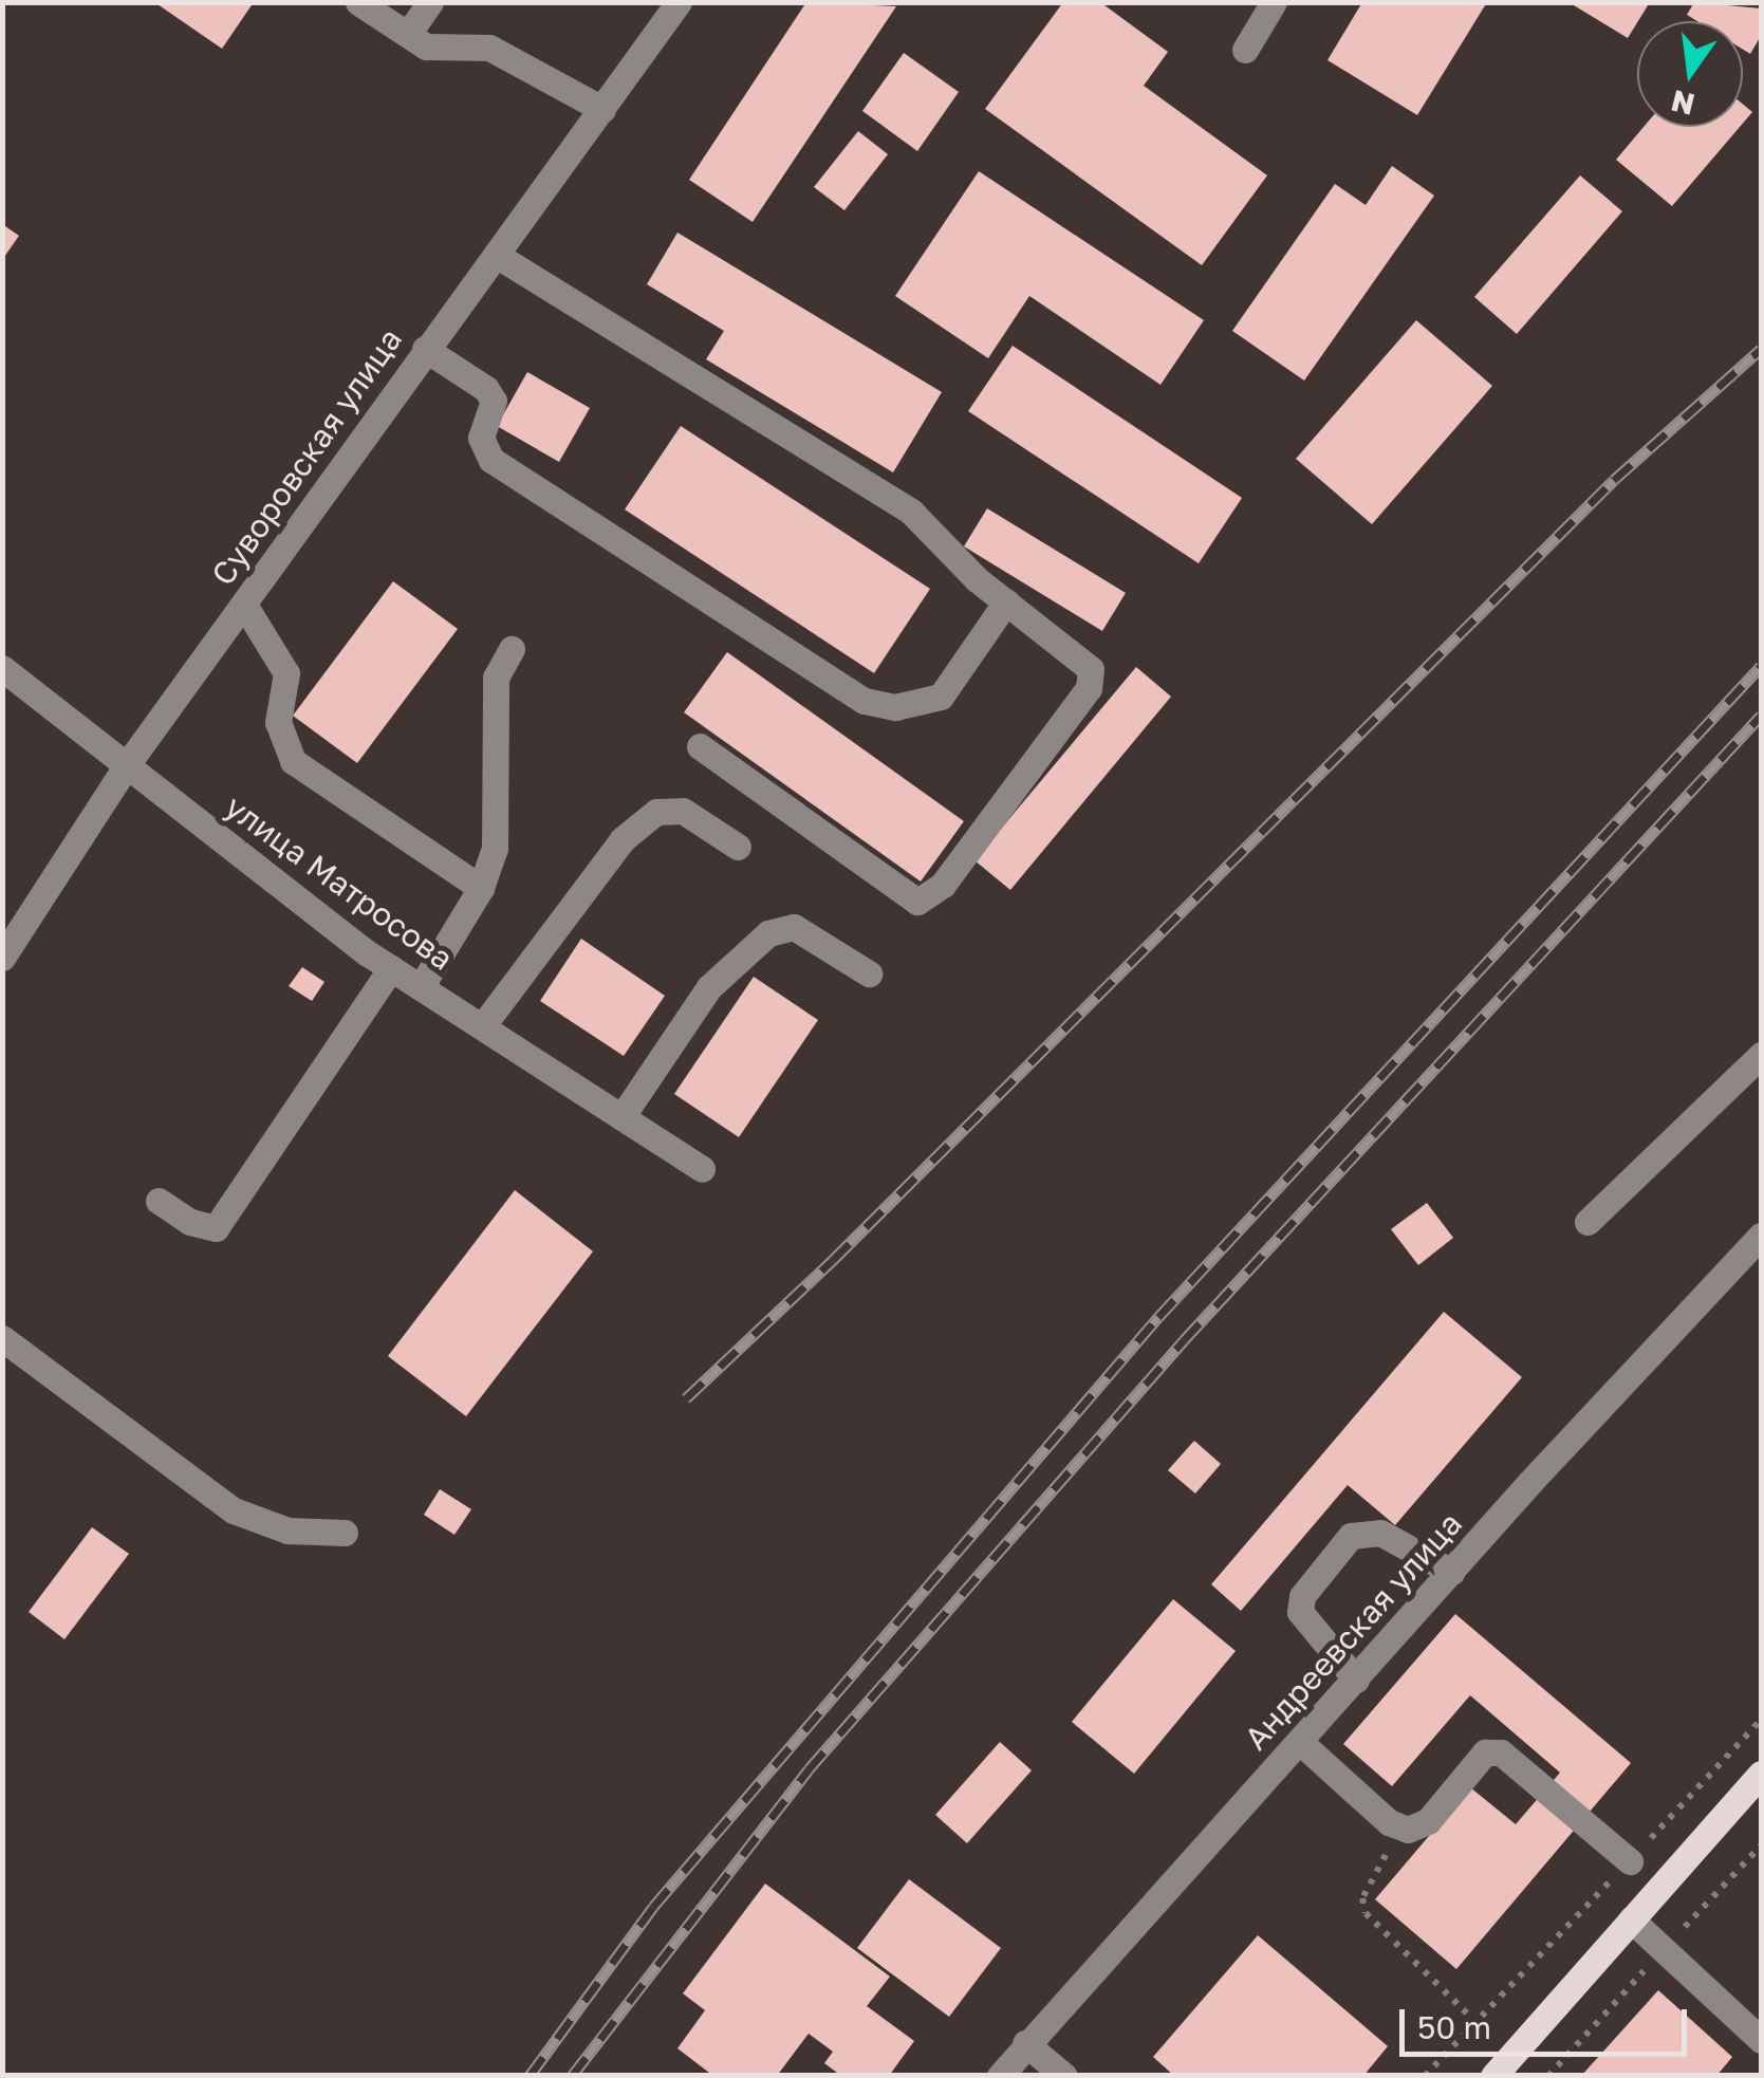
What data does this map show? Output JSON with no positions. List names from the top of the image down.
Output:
{
  "streets": {
    "street": ["Суворовская улица", "улица Матросова", "Андреевская улица"]
  },
  "crossings": [
    ["Суворовская улица", "улица Матросова"]
  ],
  "scale_bar": "50 m",
  "north": "bottom"
}
